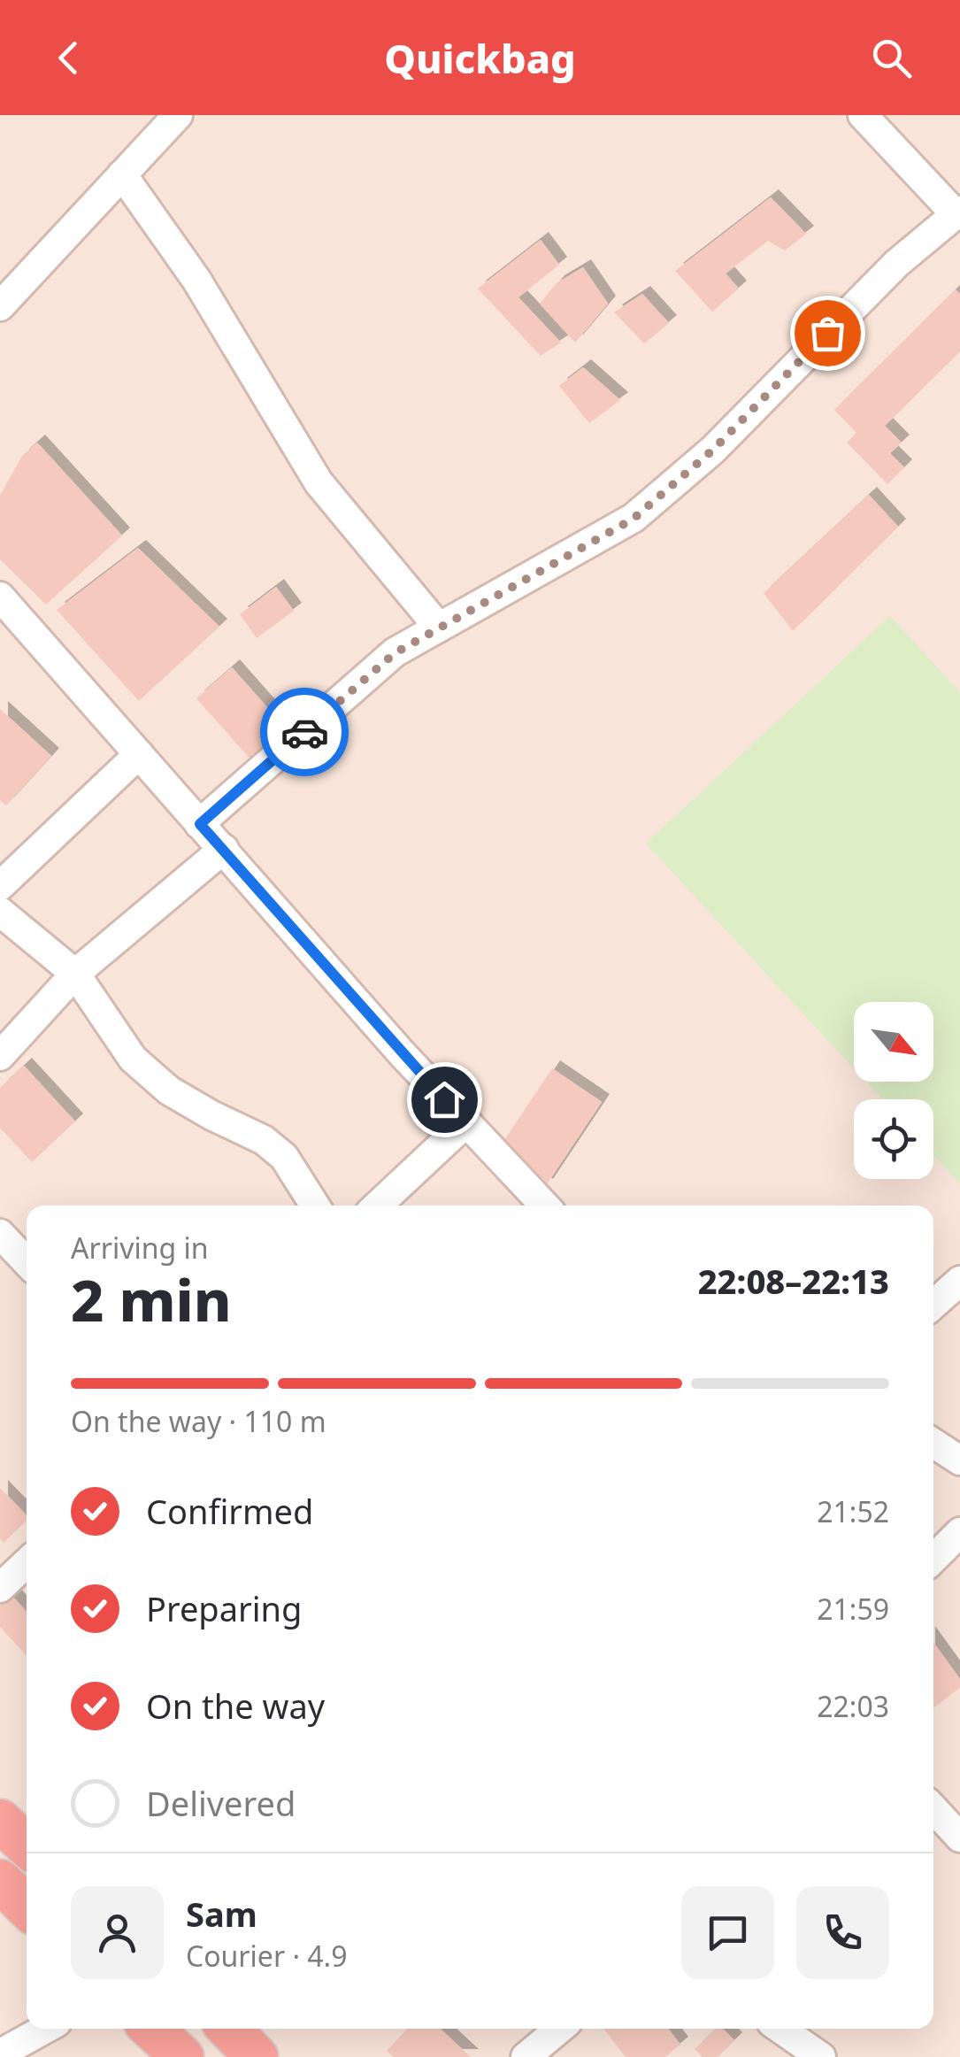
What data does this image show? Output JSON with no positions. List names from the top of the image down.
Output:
{
  "north": "bottom right",
  "page": {
    "header": "Quickbag",
    "heading": ["2 min", "Arriving in", "22:08–22:13"],
    "panel": ["Sam", "Courier · 4.9"],
    "bar": "On the way · 110 m",
    "list": [
      ["Confirmed", "21:52"],
      ["Preparing", "21:59"],
      ["On the way", "22:03"],
      "Delivered"
    ]
  }
}
